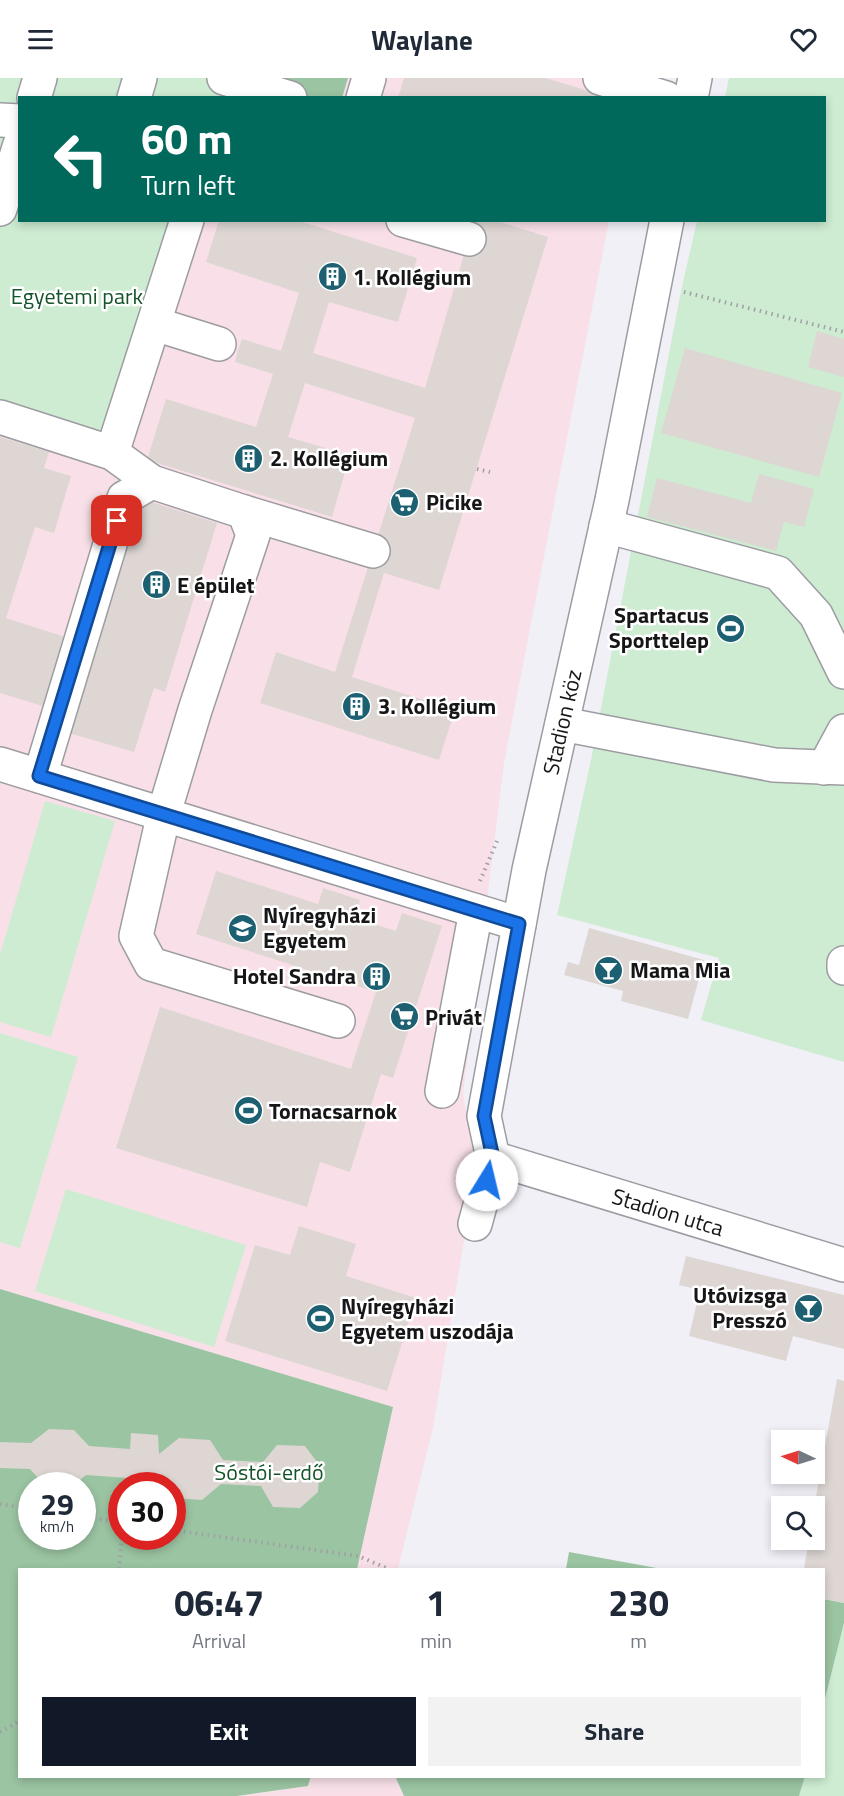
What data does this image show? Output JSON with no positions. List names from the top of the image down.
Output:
{
  "streets": {
    "street": ["Stadion köz", "Stadion utca"]
  },
  "crossings": [
    ["Stadion köz", "Stadion utca"]
  ],
  "parks": ["Egyetemi park", "Sóstói-erdő"],
  "places": {
    "building": [
      "1. Kollégium",
      "2. Kollégium",
      "E épület",
      "3. Kollégium",
      "Hotel Sandra"
    ],
    "supermarket": ["Picike", "Privát"],
    "sports": ["Spartacus Sporttelep", "Tornacsarnok", "Nyíregyházi Egyetem uszodája"],
    "school or university": ["Nyíregyházi Egyetem"],
    "bar": ["Mama Mia", "Utóvizsga Presszó"]
  },
  "north": "left",
  "page": {
    "header": "Waylane",
    "turn": ["60 m", "Turn left"],
    "speed": "29 km/h",
    "limit": "30",
    "eta": [
      "06:47",
      "Arrival",
      "1",
      "min",
      "230",
      "m"
    ],
    "buttons": ["Exit", "Share"]
  }
}
